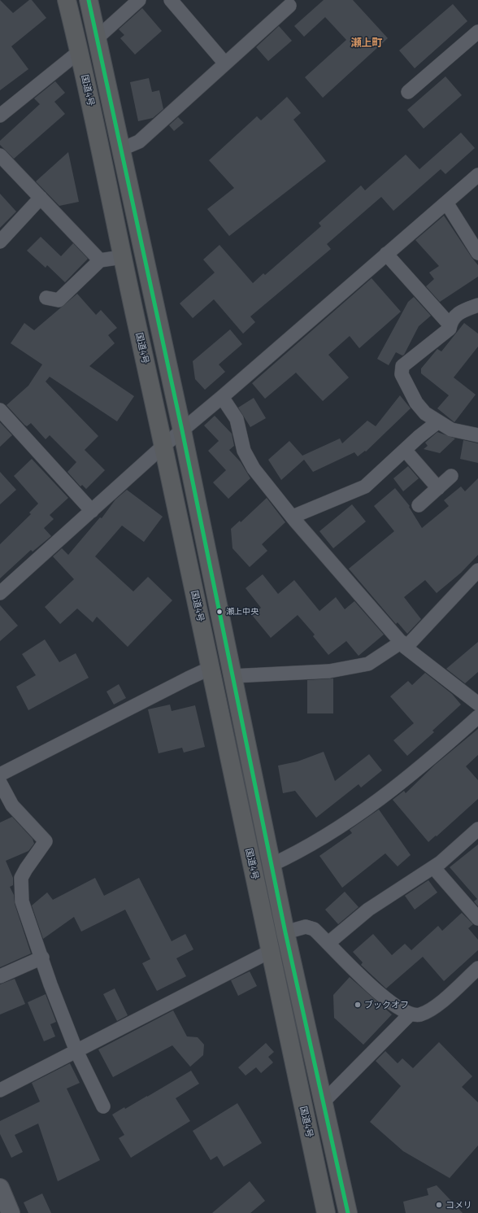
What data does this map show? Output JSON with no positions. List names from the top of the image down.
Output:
{
  "streets": {
    "highway": ["国道4号"]
  },
  "districts": ["瀬上町"],
  "places": ["瀬上中央", "ブックオフ", "コメリ"]
}
